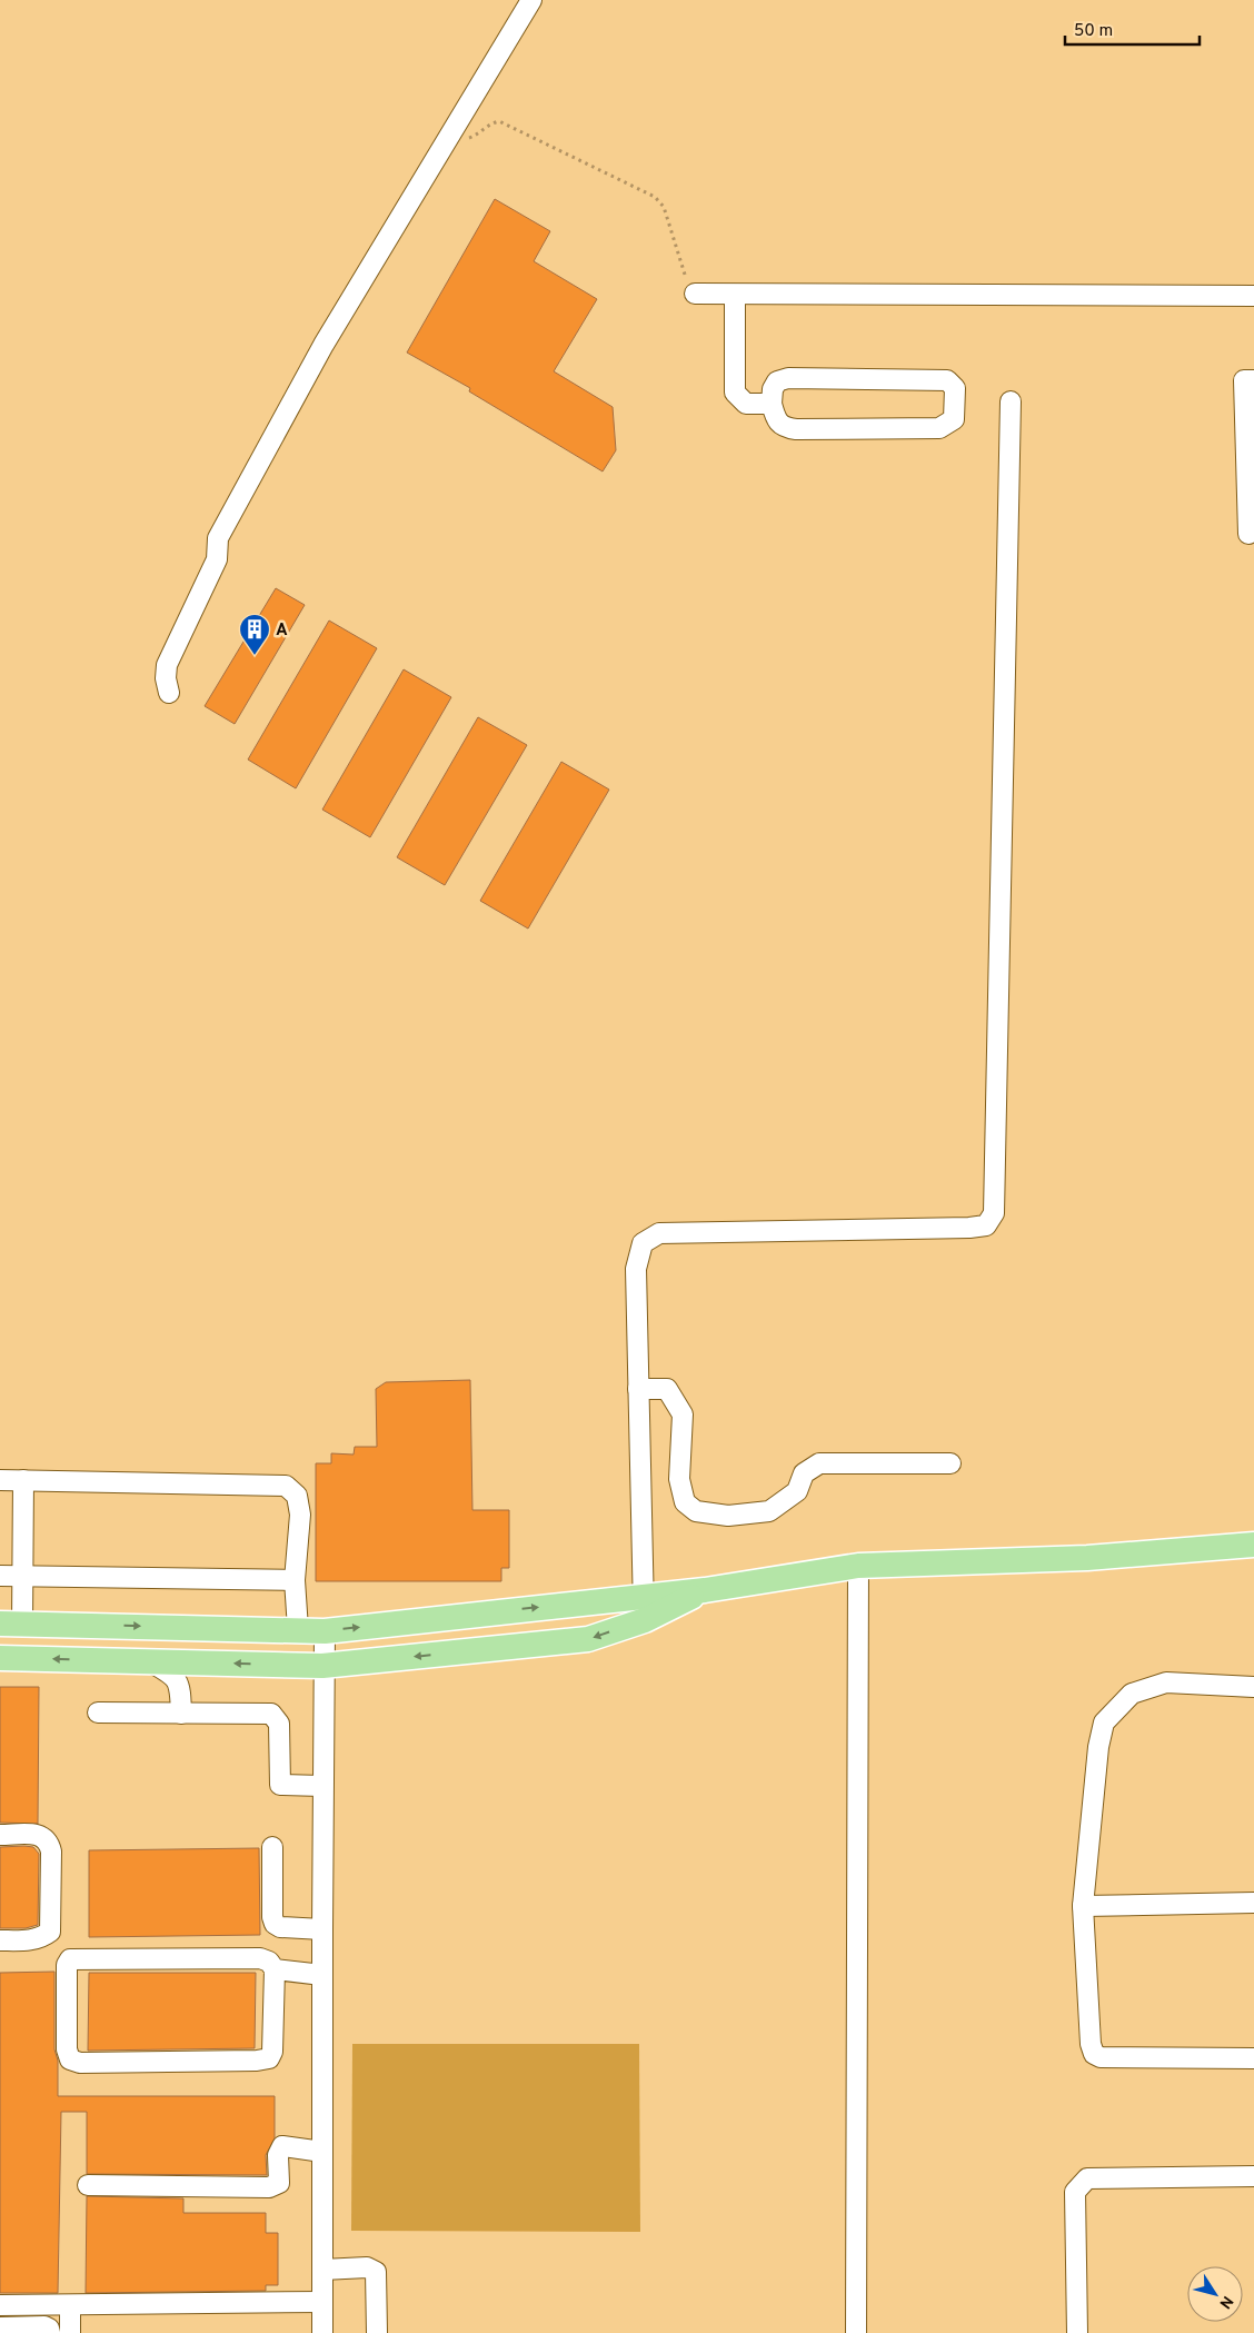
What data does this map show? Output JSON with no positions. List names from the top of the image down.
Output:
{
  "places": {
    "building": ["A"]
  },
  "scale_bar": "50 m",
  "north": "bottom right"
}
